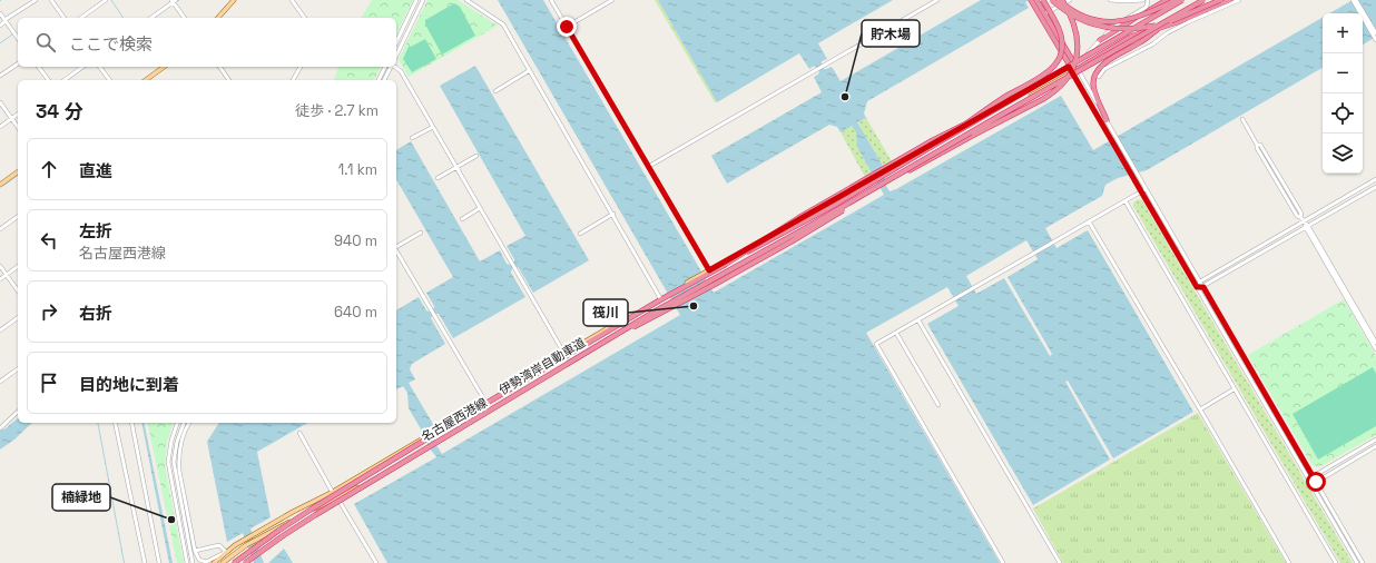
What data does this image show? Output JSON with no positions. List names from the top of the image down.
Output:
{
  "streets": {
    "highway": ["伊勢湾岸自動車道"],
    "main road": ["名古屋西港線"]
  },
  "crossings": [
    ["伊勢湾岸自動車道", "名古屋西港線"]
  ],
  "places": ["貯木場", "筏川", "楠緑地"],
  "page": {
    "map_buttons": ["+", "−"],
    "search": "ここで検索",
    "heading": ["34 分", "徒歩 · 2.7 km"],
    "list": [
      ["直進", "1.1 km"],
      ["左折", "名古屋西港線", "940 m"],
      ["右折", "640 m"],
      "目的地に到着"
    ]
  }
}
